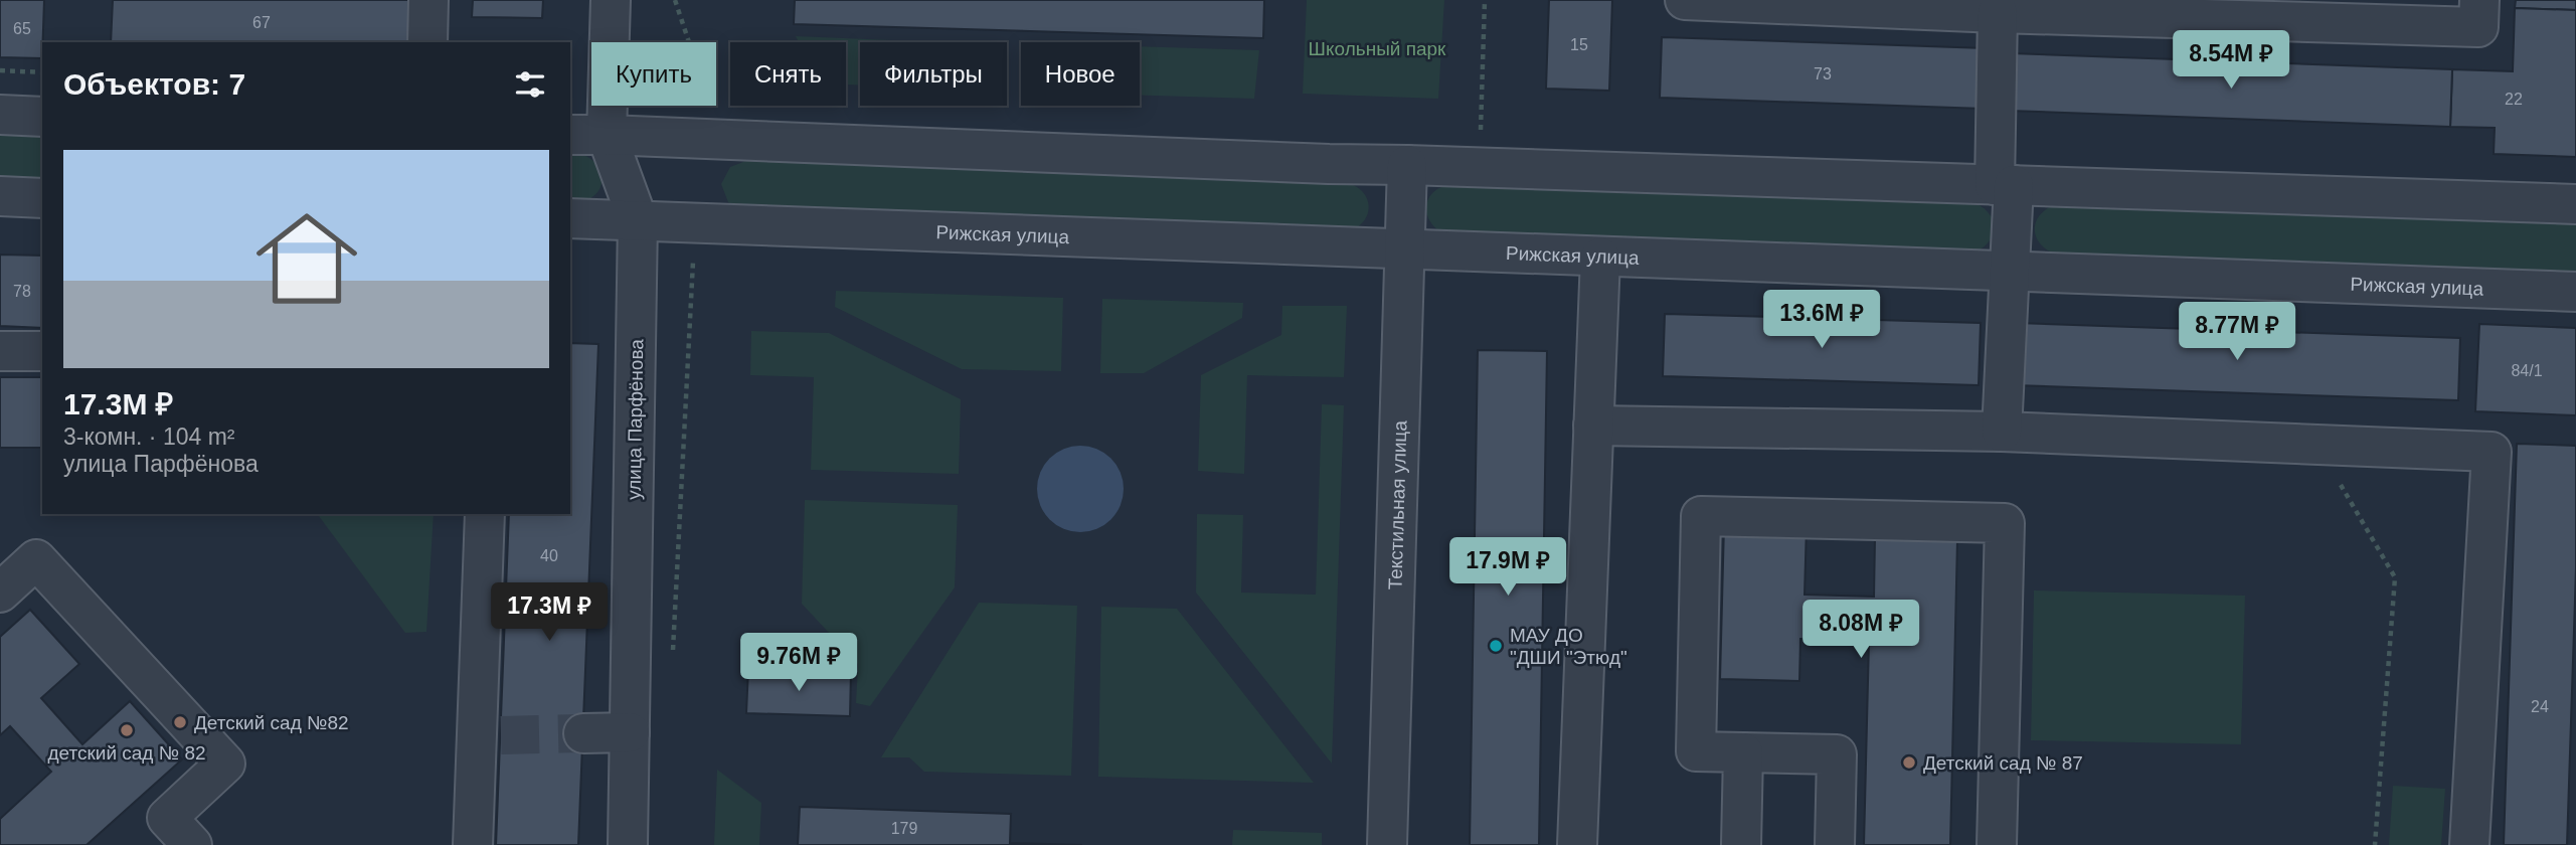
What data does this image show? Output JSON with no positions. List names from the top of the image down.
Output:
{
  "streets": {
    "street": ["Рижская улица", "улица Парфёнова", "Текстильная улица"]
  },
  "crossings": [
    ["Рижская улица", "улица Парфёнова"],
    ["Рижская улица", "Текстильная улица"]
  ],
  "parks": ["Школьный парк"],
  "places": [
    "МАУ ДО \"ДШИ \"Этюд\"",
    "Детский сад №82",
    "детский сад № 82",
    "Детский сад № 87"
  ],
  "house_numbers": [
    "67",
    "65",
    "15",
    "73",
    "22",
    "78",
    "84/1",
    "40",
    "24",
    "179"
  ],
  "page": {
    "price": [
      "8.54M ₽",
      "13.6M ₽",
      "8.77M ₽",
      "17.9M ₽",
      "17.3M ₽",
      "8.08M ₽",
      "9.76M ₽"
    ],
    "chip": [
      "Купить",
      "Снять",
      "Фильтры",
      "Новое"
    ],
    "heading": "Объектов: 7",
    "list": [
      {
        "name": "17.3M ₽",
        "note": "3-комн. · 104 m² · улица Парфёнова"
      }
    ]
  }
}
